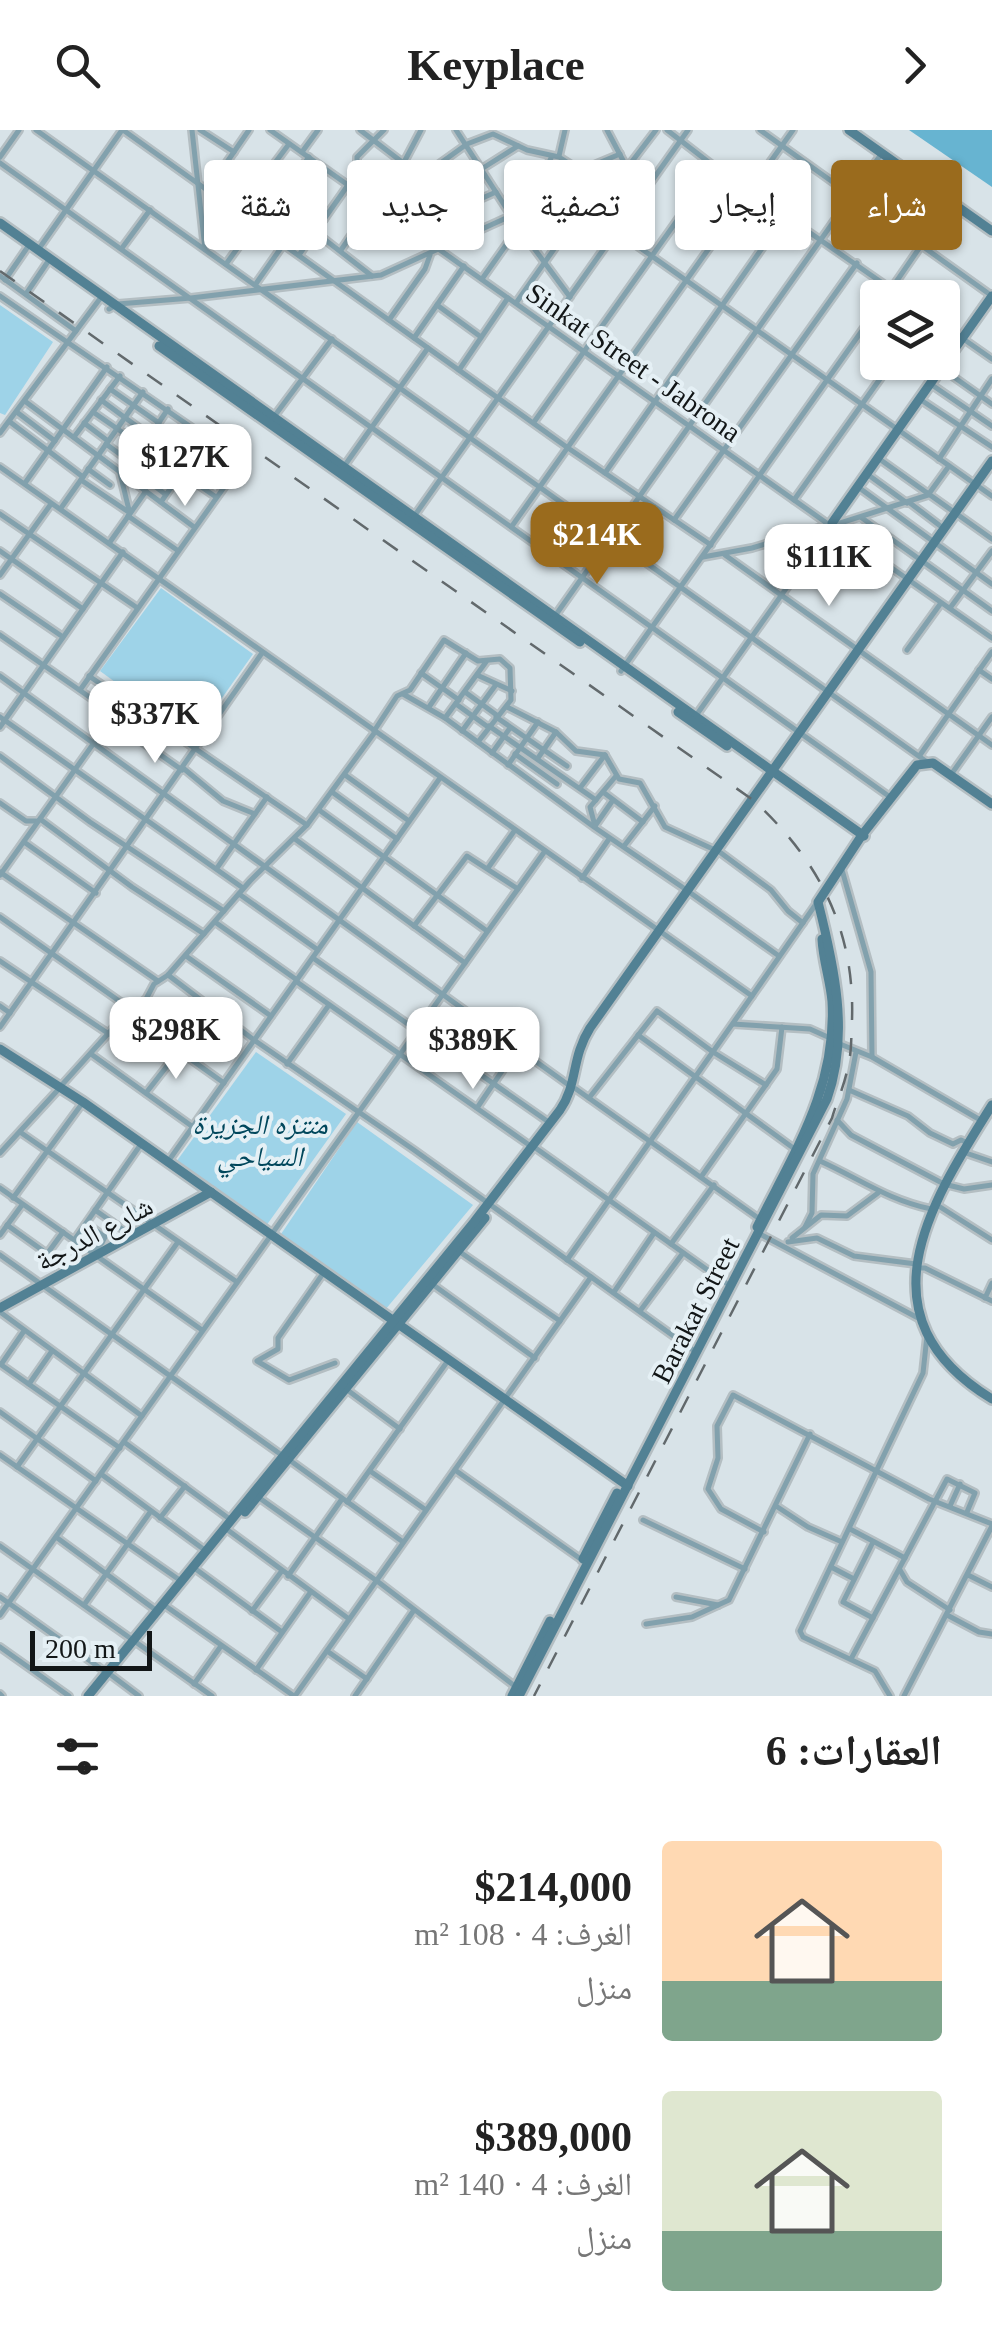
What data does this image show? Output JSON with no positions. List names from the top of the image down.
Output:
{
  "streets": {
    "street": ["Sinkat Street - Jabrona", "شارع الدرجة", "Barakat Street"]
  },
  "parks": ["منتزه الجزيرة السياحي"],
  "scale_bar": "200 m",
  "page": {
    "header": "Keyplace",
    "chip": [
      "شراء",
      "إيجار",
      "تصفية",
      "جديد",
      "شقة"
    ],
    "price": [
      "$127K",
      "$214K",
      "$111K",
      "$337K",
      "$298K",
      "$389K"
    ],
    "scale": "200 m",
    "heading": "العقارات: 6",
    "list": [
      {
        "name": "$214,000",
        "note": "الغرف: 4 · 108 m² · منزل"
      },
      {
        "name": "$389,000",
        "note": "الغرف: 4 · 140 m² · منزل"
      }
    ]
  }
}
